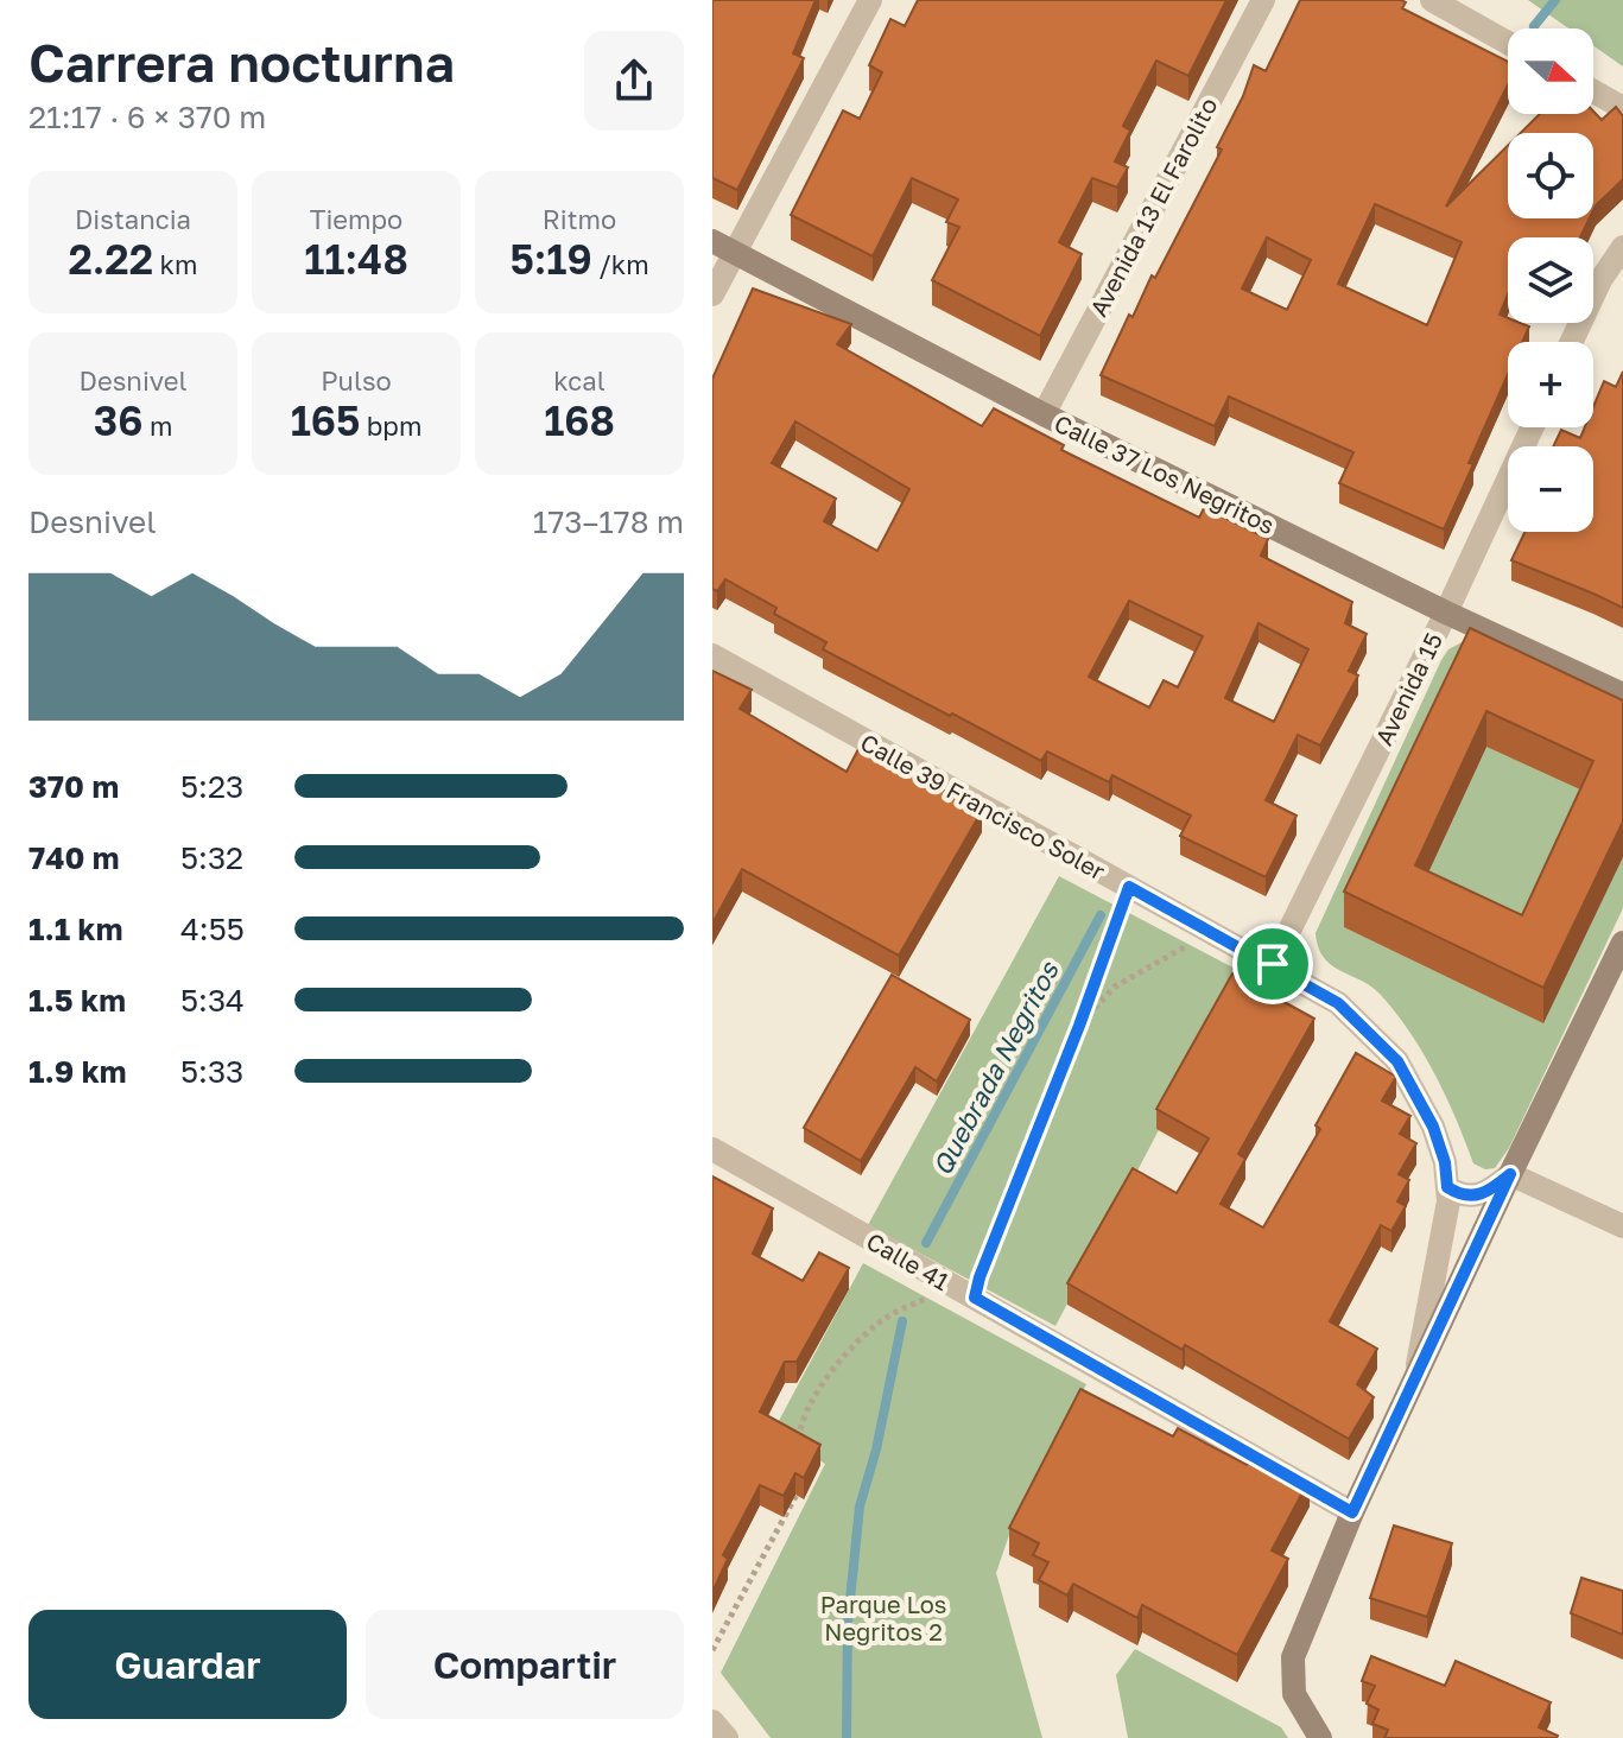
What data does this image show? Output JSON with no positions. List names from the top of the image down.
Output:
{
  "streets": {
    "street": [
      "Avenida 13 El Farolito",
      "Calle 37 Los Negritos",
      "Avenida 15",
      "Calle 39 Francisco Soler",
      "Calle 41"
    ]
  },
  "crossings": [
    ["Avenida 13 El Farolito", "Calle 37 Los Negritos"],
    ["Calle 37 Los Negritos", "Avenida 15"],
    ["Avenida 15", "Calle 39 Francisco Soler"]
  ],
  "water": ["Quebrada Negritos"],
  "parks": ["Parque Los Negritos 2"],
  "north": "right",
  "page": {
    "heading": ["Carrera nocturna", "21:17 · 6 × 370 m"],
    "map_buttons": ["+", "−"],
    "stats": [
      ["Distancia", "2.22 km"],
      ["Tiempo", "11:48"],
      ["Ritmo", "5:19 /km"],
      ["Desnivel", "36 m"],
      ["Pulso", "165 bpm"],
      ["kcal", "168"]
    ],
    "chart": ["Desnivel", "173–178 m"],
    "list": [
      {
        "name": "370 m",
        "note": "5:23"
      },
      {
        "name": "740 m",
        "note": "5:32"
      },
      {
        "name": "1.1 km",
        "note": "4:55"
      },
      {
        "name": "1.5 km",
        "note": "5:34"
      },
      {
        "name": "1.9 km",
        "note": "5:33"
      }
    ],
    "buttons": ["Guardar", "Compartir"]
  }
}
